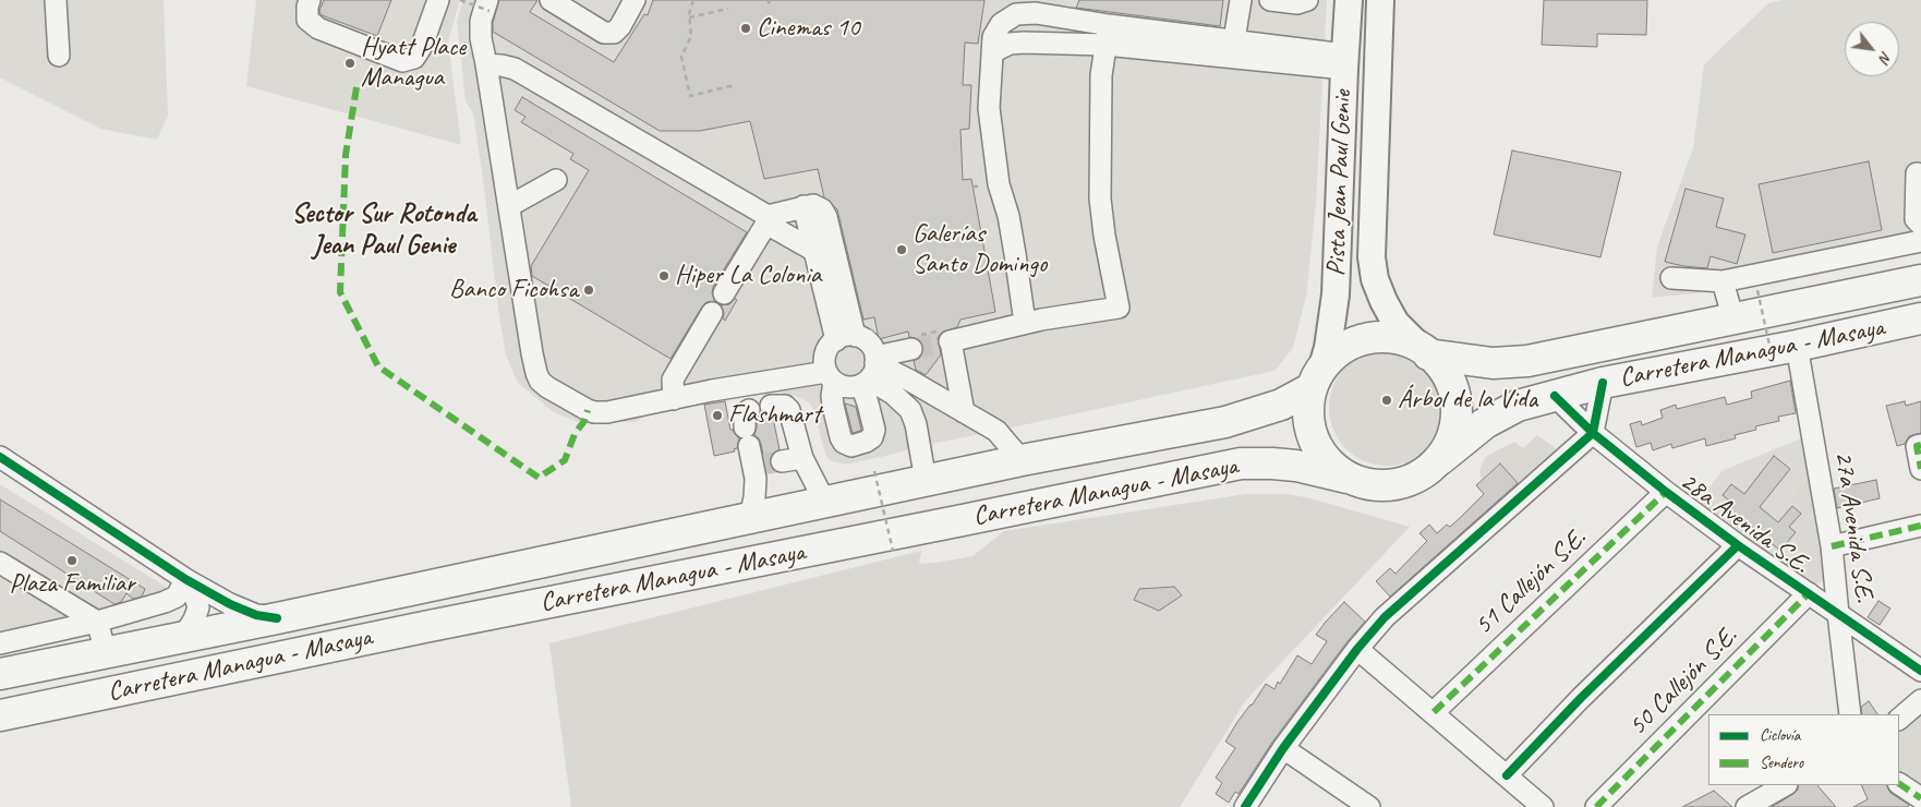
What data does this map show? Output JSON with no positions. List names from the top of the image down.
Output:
{
  "streets": {
    "highway": ["Carretera Managua - Masaya"],
    "main road": ["Pista Jean Paul Genie"],
    "street": [
      "28a Avenida S.E.",
      "27a Avenida S.E.",
      "51 Callejón S.E.",
      "50 Callejón S.E."
    ]
  },
  "crossings": [
    ["Pista Jean Paul Genie", "Carretera Managua - Masaya"],
    ["Carretera Managua - Masaya", "28a Avenida S.E."],
    ["Carretera Managua - Masaya", "27a Avenida S.E."],
    ["28a Avenida S.E.", "27a Avenida S.E."],
    ["28a Avenida S.E.", "51 Callejón S.E."],
    ["28a Avenida S.E.", "50 Callejón S.E."]
  ],
  "districts": ["Sector Sur Rotonda Jean Paul Genie"],
  "places": [
    "Cinemas 10",
    "Hyatt Place Managua",
    "Galerías Santo Domingo",
    "Hiper La Colonia",
    "Banco Ficohsa",
    "Árbol de la Vida",
    "Flashmart",
    "Plaza Familiar"
  ],
  "legend": ["Ciclovía", "Sendero"],
  "north": "bottom right"
}
